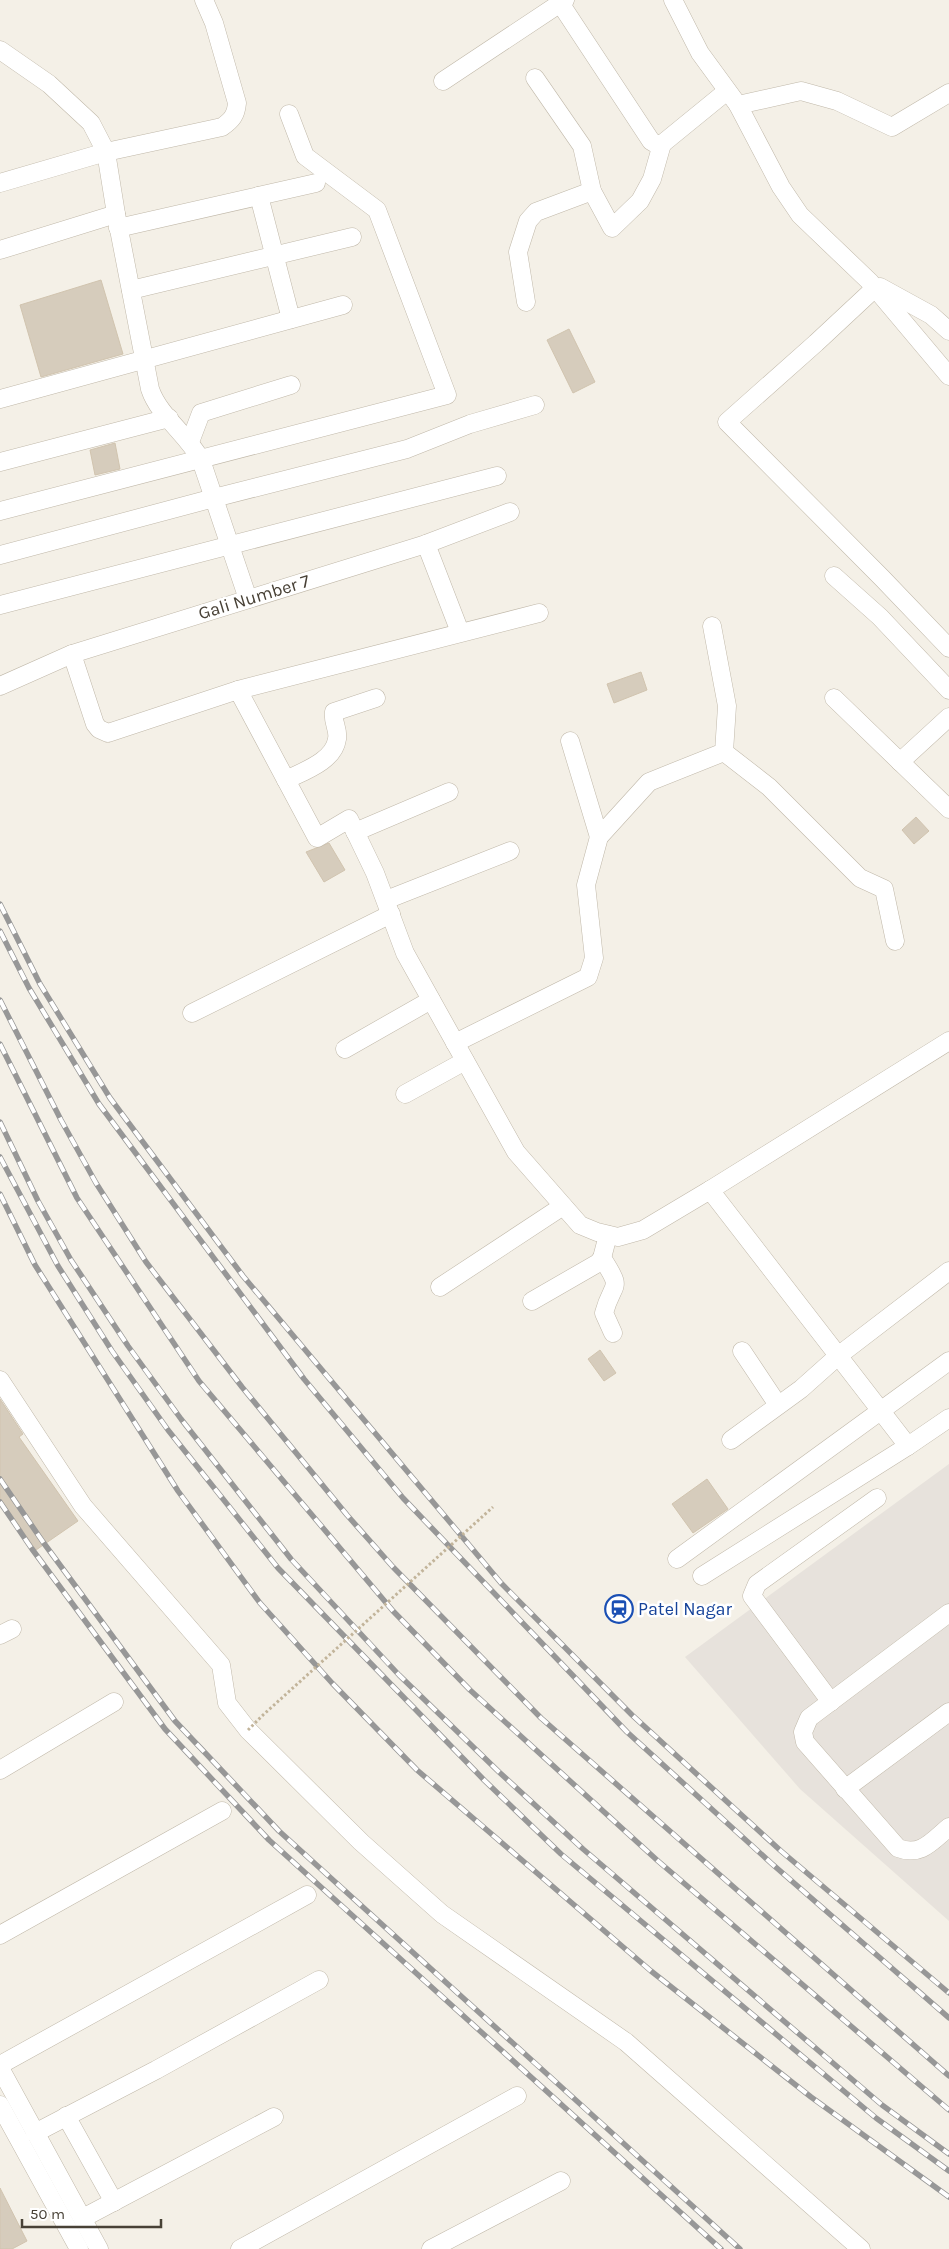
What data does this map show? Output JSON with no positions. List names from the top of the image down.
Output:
{
  "streets": {
    "street": ["Gali Number 7"]
  },
  "places": {
    "station": ["Patel Nagar"]
  },
  "scale_bar": "50 m"
}
